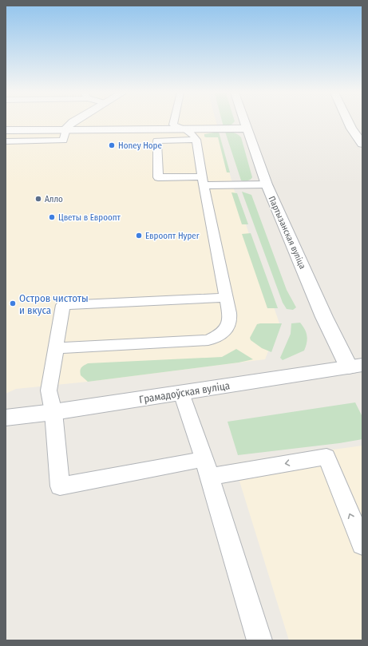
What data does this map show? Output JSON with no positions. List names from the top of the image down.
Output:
{
  "streets": {
    "street": ["Партызанская вуліца", "Грамадоўская вуліца"]
  },
  "crossings": [
    ["Партызанская вуліца", "Грамадоўская вуліца"]
  ],
  "places": [
    "Honey Hope",
    "Алло",
    "Цветы в Евроопт",
    "Евроопт Hyper",
    "Остров чистоты и вкуса"
  ]
}
